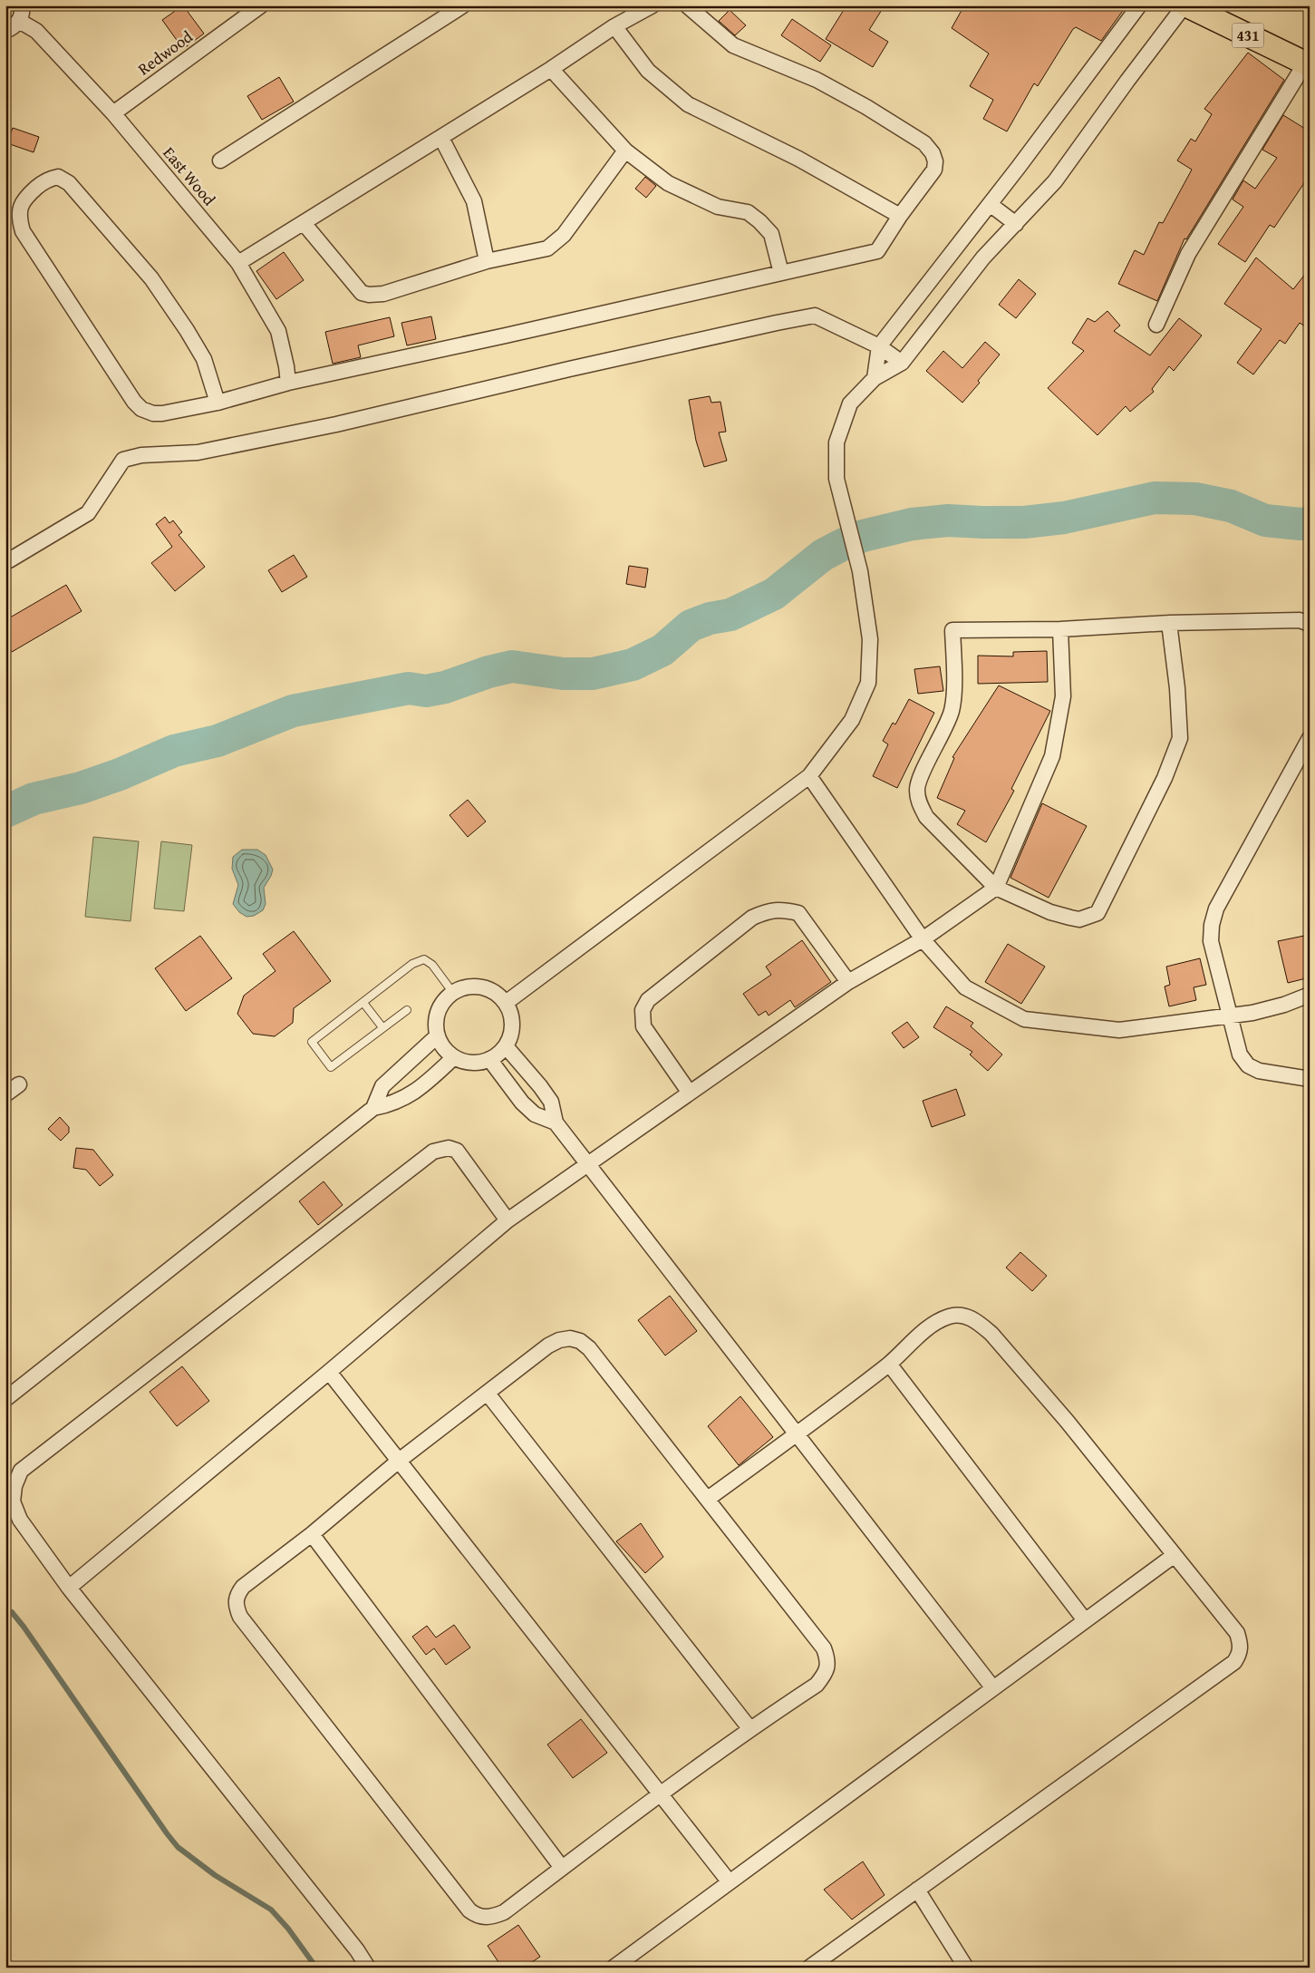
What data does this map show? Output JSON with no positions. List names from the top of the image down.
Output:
{
  "streets": {
    "main road": ["431"],
    "street": ["Redwood", "East Wood"]
  },
  "crossings": [
    ["Redwood", "East Wood"]
  ]
}
